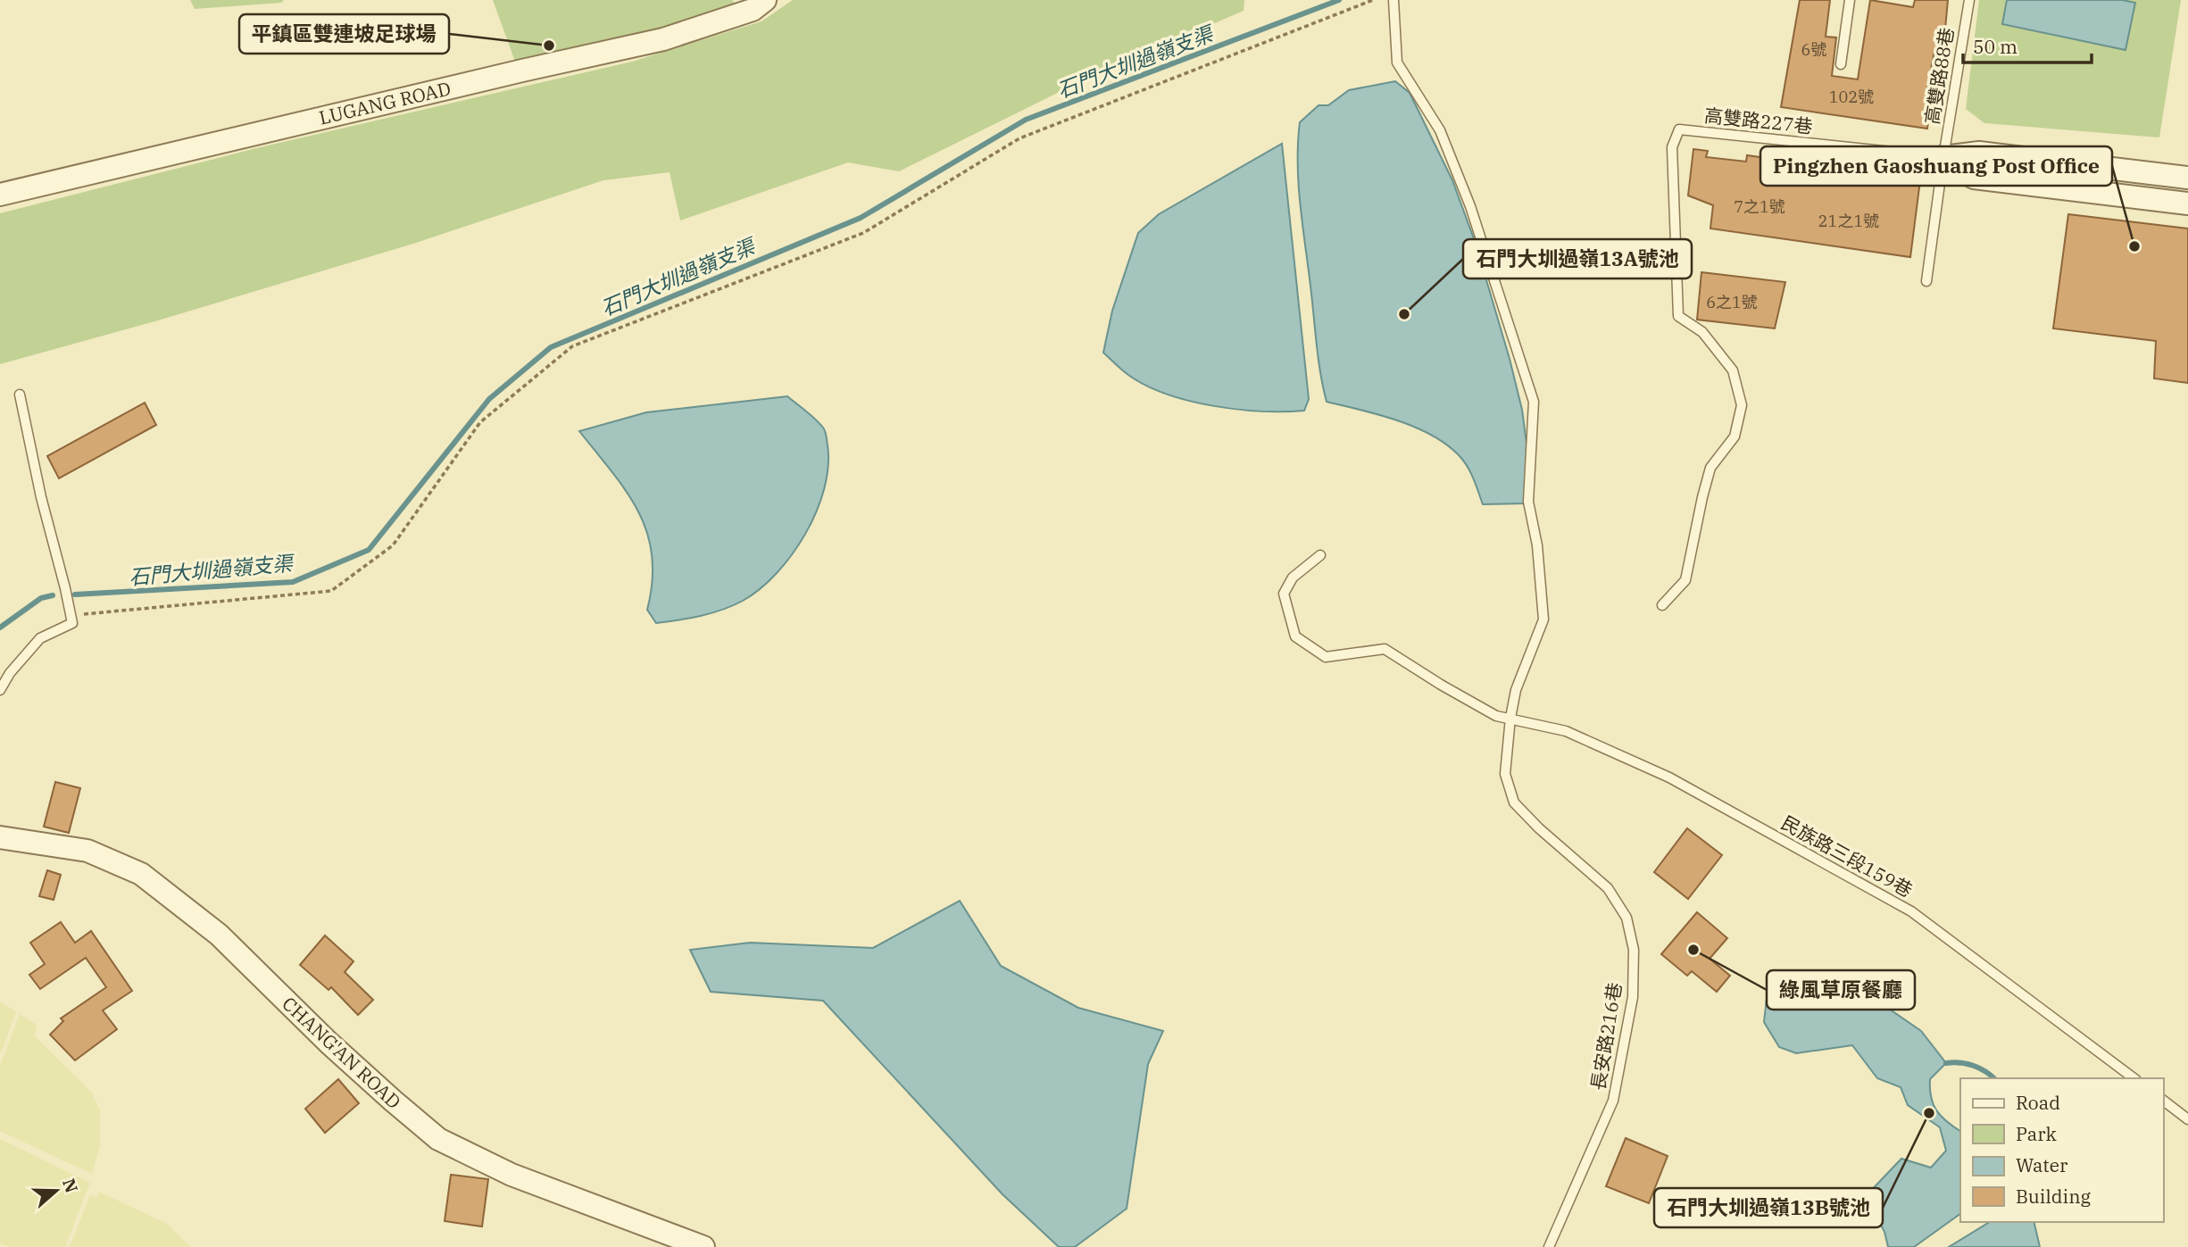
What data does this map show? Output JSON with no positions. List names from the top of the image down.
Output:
{
  "streets": {
    "street": ["LUGANG ROAD", "CHANG'AN ROAD"],
    "lane": [
      "高雙路88巷",
      "高雙路227巷",
      "民族路三段159巷",
      "長安路216巷"
    ]
  },
  "crossings": [
    ["高雙路88巷", "高雙路227巷"],
    ["民族路三段159巷", "長安路216巷"]
  ],
  "water": ["石門大圳過嶺支渠"],
  "places": [
    "平鎮區雙連坡足球場",
    "Pingzhen Gaoshuang Post Office",
    "石門大圳過嶺13A號池",
    "綠風草原餐廳",
    "石門大圳過嶺13B號池"
  ],
  "house_numbers": [
    "6號",
    "102號",
    "7之1號",
    "21之1號",
    "6之1號"
  ],
  "legend": [
    "Road",
    "Park",
    "Water",
    "Building"
  ],
  "scale_bar": "50 m",
  "north": "right"
}
